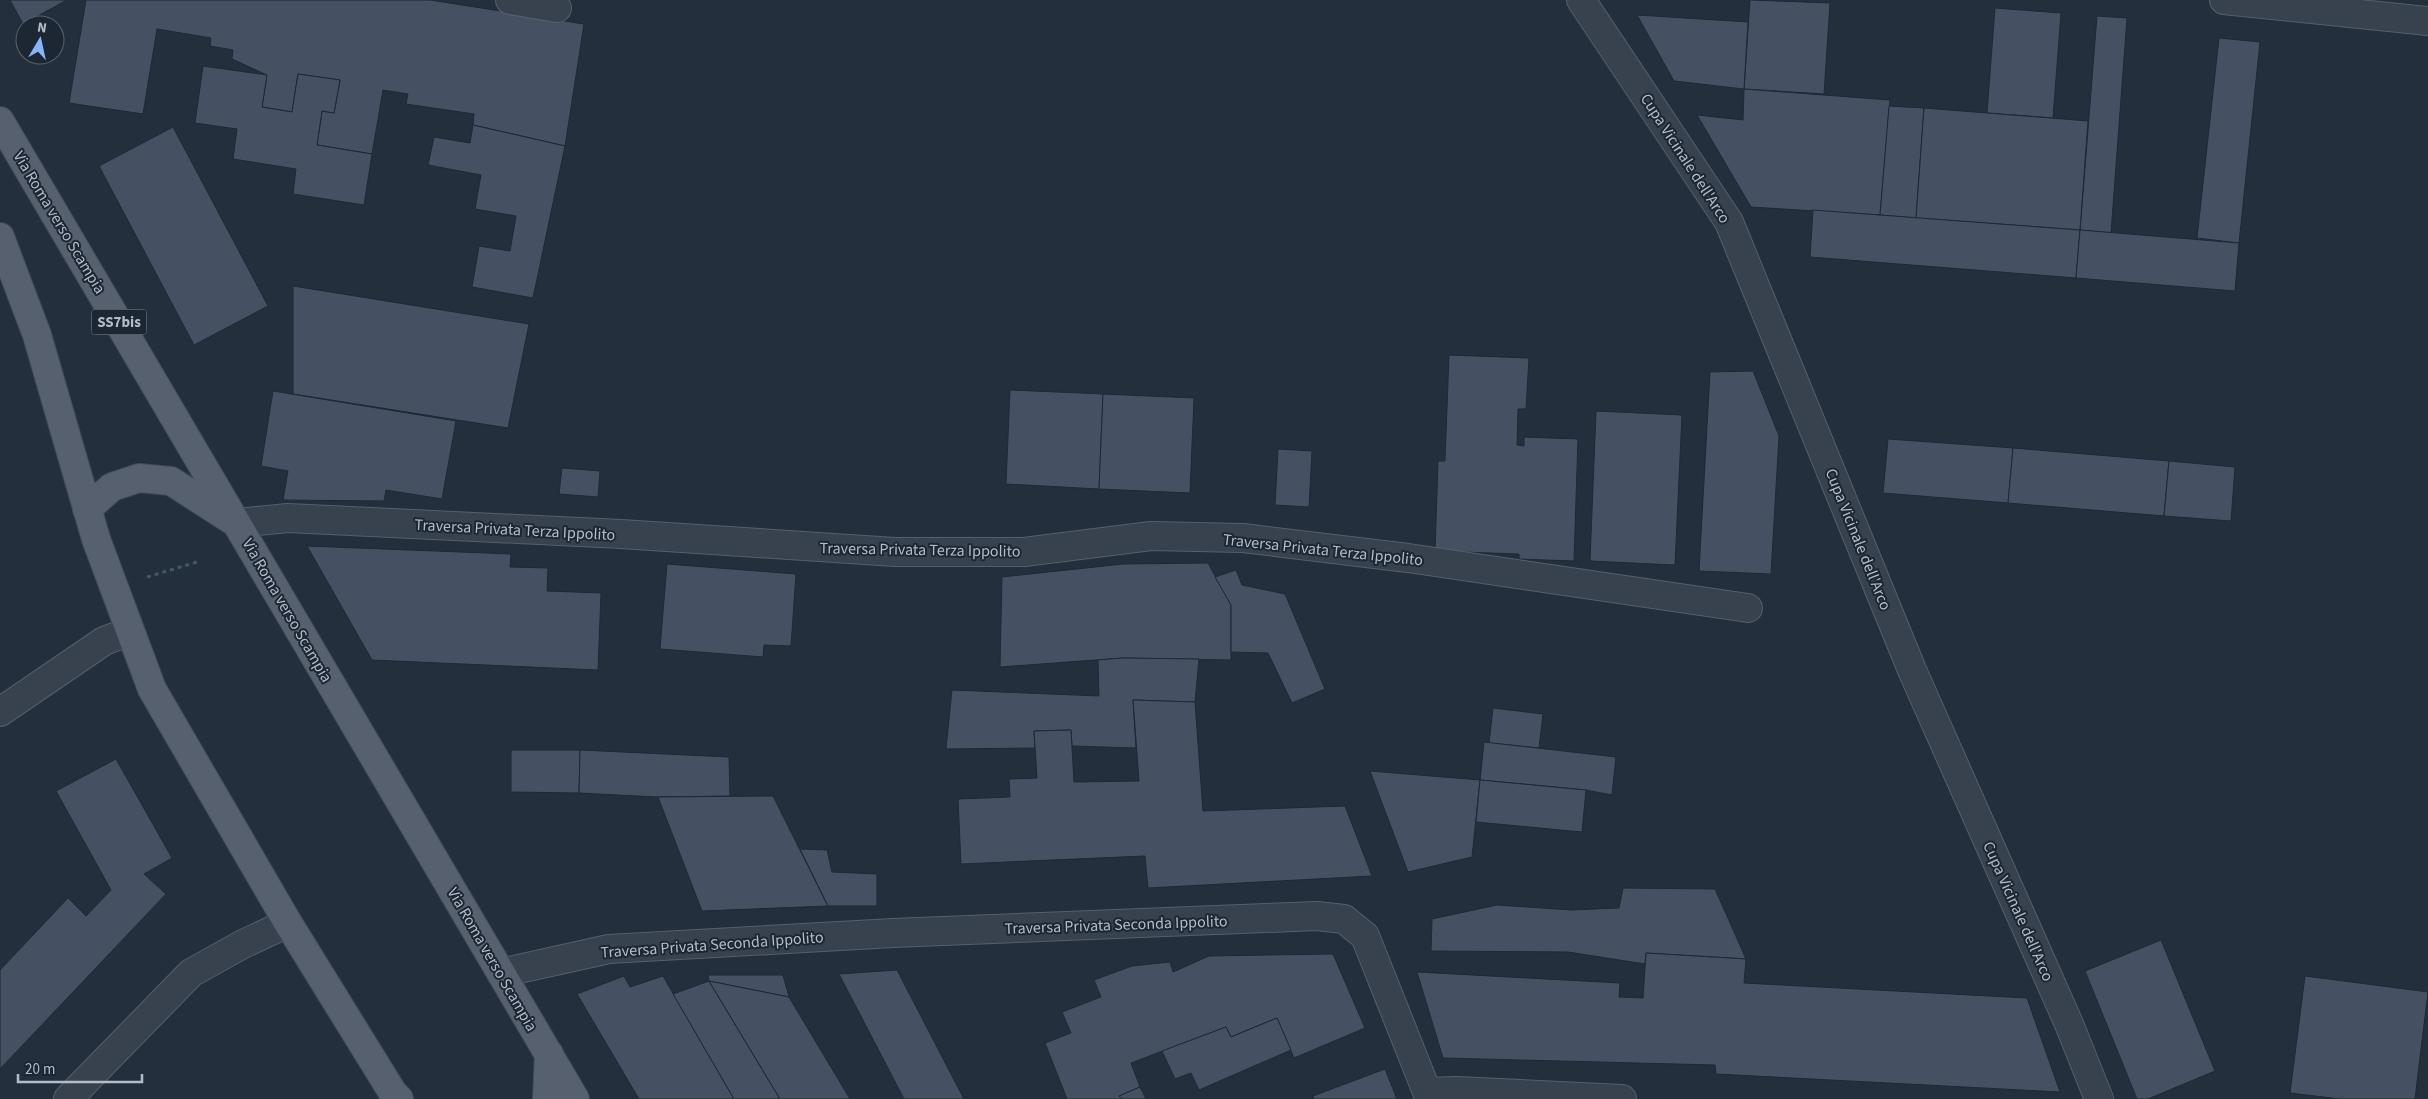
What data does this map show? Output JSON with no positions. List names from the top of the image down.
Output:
{
  "streets": {
    "main road": ["Via Roma verso Scampia", "SS7bis"],
    "street": ["Cupa Vicinale dell'Arco", "Traversa Privata Terza Ippolito", "Traversa Privata Seconda Ippolito"]
  },
  "crossings": [
    ["Via Roma verso Scampia", "Traversa Privata Terza Ippolito"],
    ["Via Roma verso Scampia", "Traversa Privata Seconda Ippolito"]
  ],
  "scale_bar": "20 m",
  "north": "top"
}
